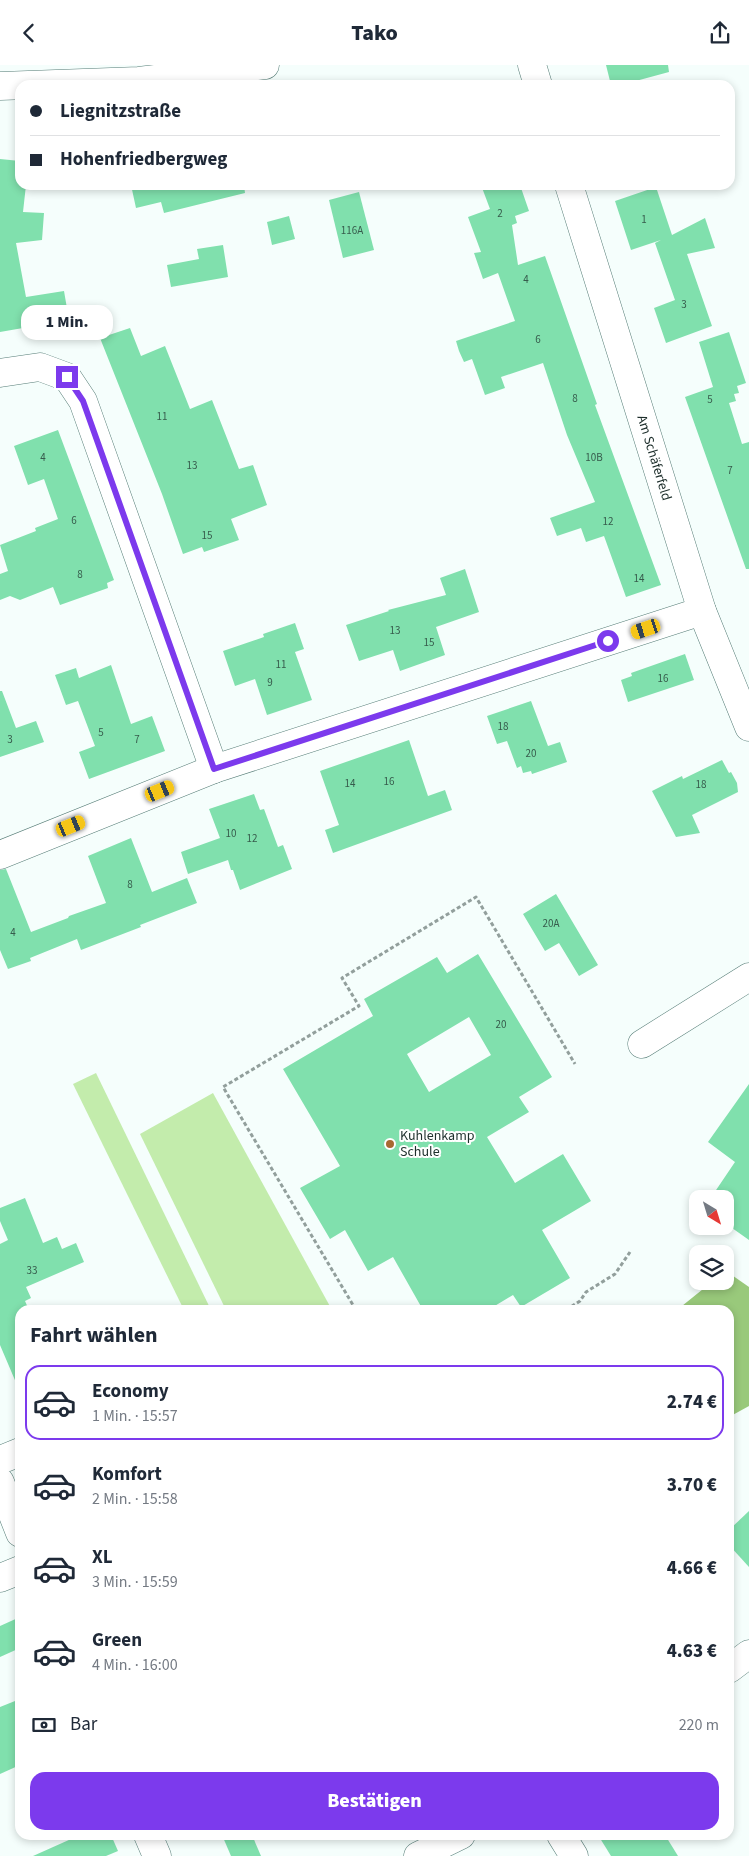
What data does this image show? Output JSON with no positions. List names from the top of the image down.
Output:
{
  "streets": {
    "street": ["Am Schäferfeld"]
  },
  "places": ["Kuhlenkamp Schule"],
  "house_numbers": [
    "2",
    "1",
    "116A",
    "4",
    "3",
    "6",
    "8",
    "5",
    "11",
    "4",
    "10B",
    "13",
    "7",
    "6",
    "12",
    "15",
    "8",
    "14",
    "13",
    "15",
    "11",
    "16",
    "9",
    "18",
    "5",
    "3",
    "7",
    "20",
    "16",
    "14",
    "18",
    "10",
    "12",
    "8",
    "20A",
    "4",
    "20",
    "33"
  ],
  "north": "bottom right",
  "page": {
    "header": "Tako",
    "banner": ["Liegnitzstraße", "Hohenfriedbergweg"],
    "bubble": "1 Min.",
    "heading": "Fahrt wählen",
    "list": [
      {
        "name": "Economy",
        "note": "1 Min. · 15:57",
        "value": "2.74 €"
      },
      {
        "name": "Komfort",
        "note": "2 Min. · 15:58",
        "value": "3.70 €"
      },
      {
        "name": "XL",
        "note": "3 Min. · 15:59",
        "value": "4.66 €"
      },
      {
        "name": "Green",
        "note": "4 Min. · 16:00",
        "value": "4.63 €"
      }
    ],
    "pay": ["Bar", "220 m"],
    "buttons": "Bestätigen"
  }
}
